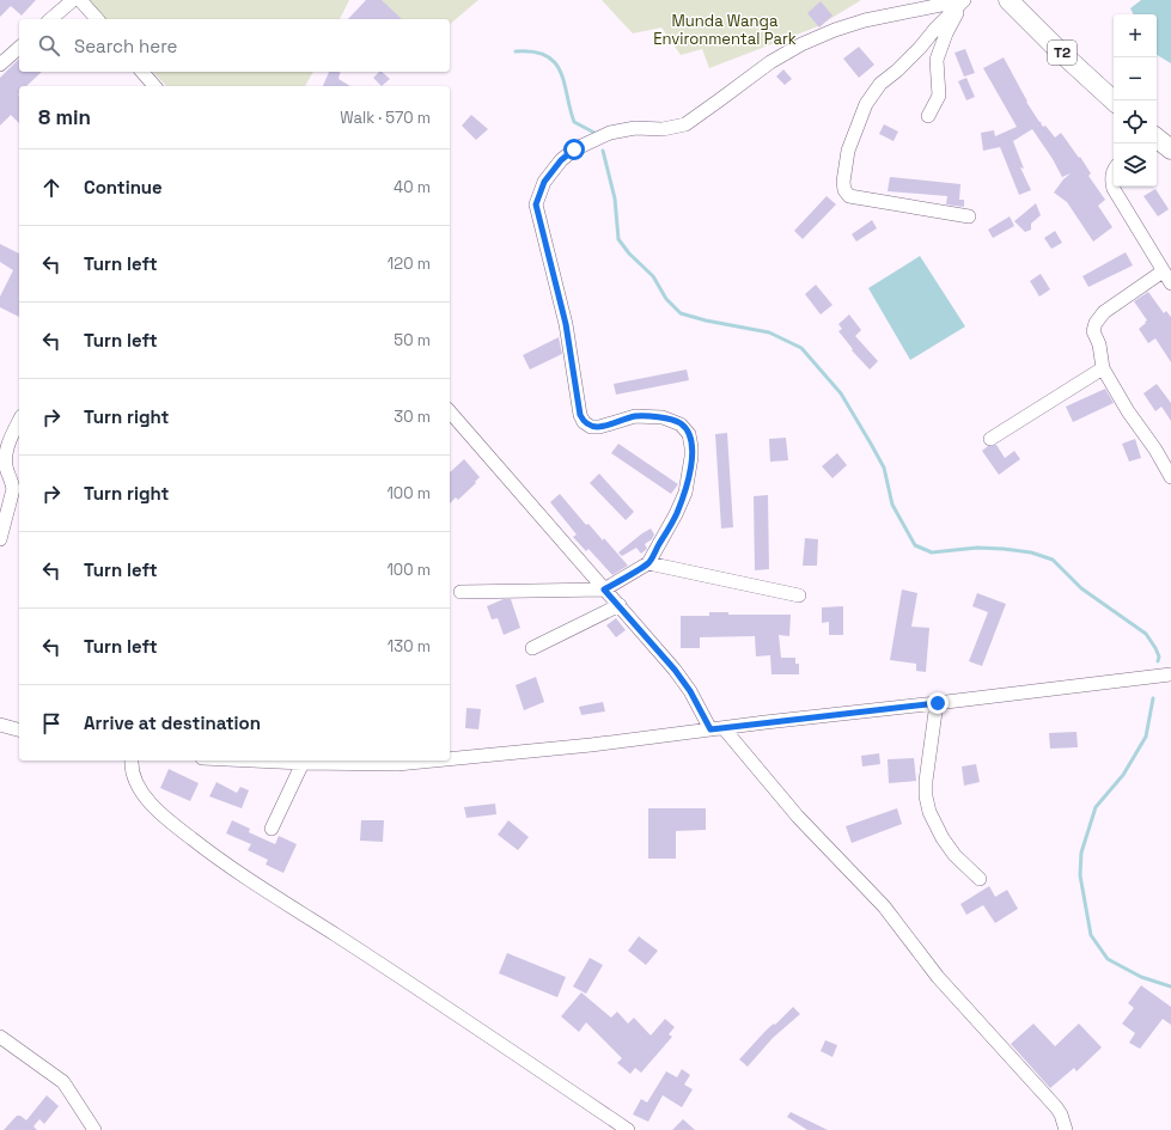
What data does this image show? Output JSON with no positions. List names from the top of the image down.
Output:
{
  "streets": {
    "highway": ["T2"]
  },
  "parks": ["Munda Wanga Environmental Park"],
  "page": {
    "map_buttons": ["+", "−"],
    "search": "Search here",
    "heading": ["8 min", "Walk · 570 m"],
    "list": [
      ["Continue", "40 m"],
      ["Turn left", "120 m"],
      ["Turn left", "50 m"],
      ["Turn right", "30 m"],
      ["Turn right", "100 m"],
      ["Turn left", "100 m"],
      ["Turn left", "130 m"],
      "Arrive at destination"
    ]
  }
}
